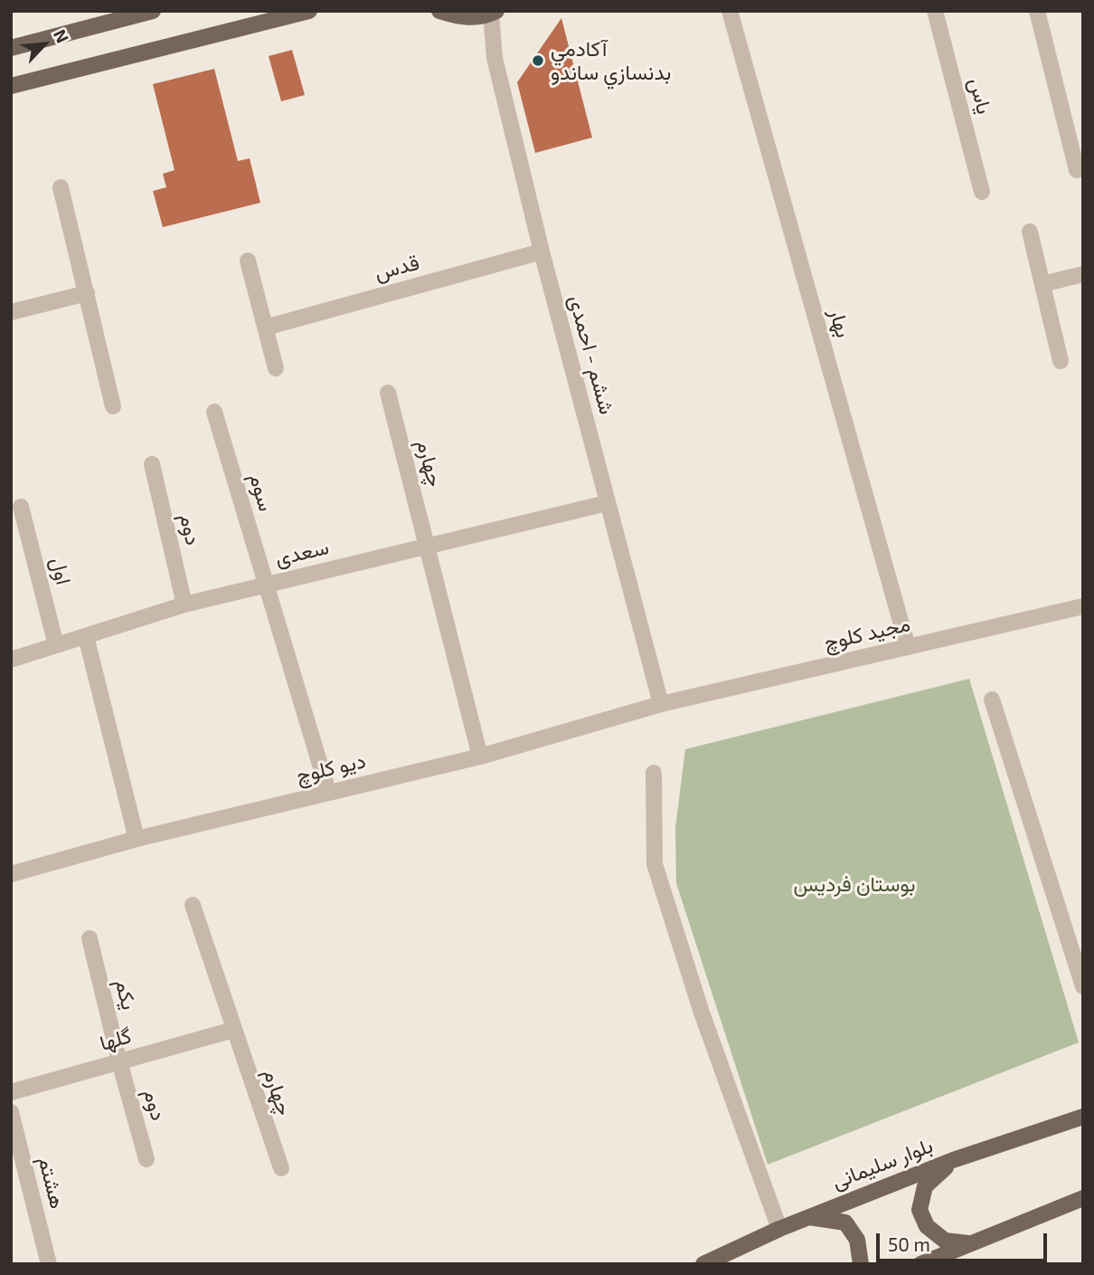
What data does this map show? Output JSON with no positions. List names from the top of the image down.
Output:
{
  "streets": {
    "main road": ["بلوار سلیمانی"],
    "street": [
      "یاس",
      "قدس",
      "بهار",
      "ششم - احمدی",
      "چهارم",
      "سوم",
      "دوم",
      "سعدی",
      "اول",
      "مجید کلوچ",
      "دیو کلوچ",
      "یکم",
      "گلها",
      "هشتم"
    ]
  },
  "crossings": [
    ["قدس", "ششم - احمدی"],
    ["بهار", "مجید کلوچ"],
    ["ششم - احمدی", "سعدی"],
    ["ششم - احمدی", "مجید کلوچ"],
    ["ششم - احمدی", "دیو کلوچ"],
    ["چهارم", "سعدی"],
    ["چهارم", "دیو کلوچ"],
    ["چهارم", "گلها"],
    ["سوم", "سعدی"],
    ["سوم", "دیو کلوچ"],
    ["دوم", "سعدی"],
    ["دوم", "یکم"],
    ["دوم", "گلها"],
    ["سعدی", "اول"],
    ["مجید کلوچ", "دیو کلوچ"],
    ["یکم", "گلها"]
  ],
  "parks": ["بوستان فردیس"],
  "places": ["آكادمي بدنسازي ساندو"],
  "scale_bar": "50 m",
  "north": "top right"
}
